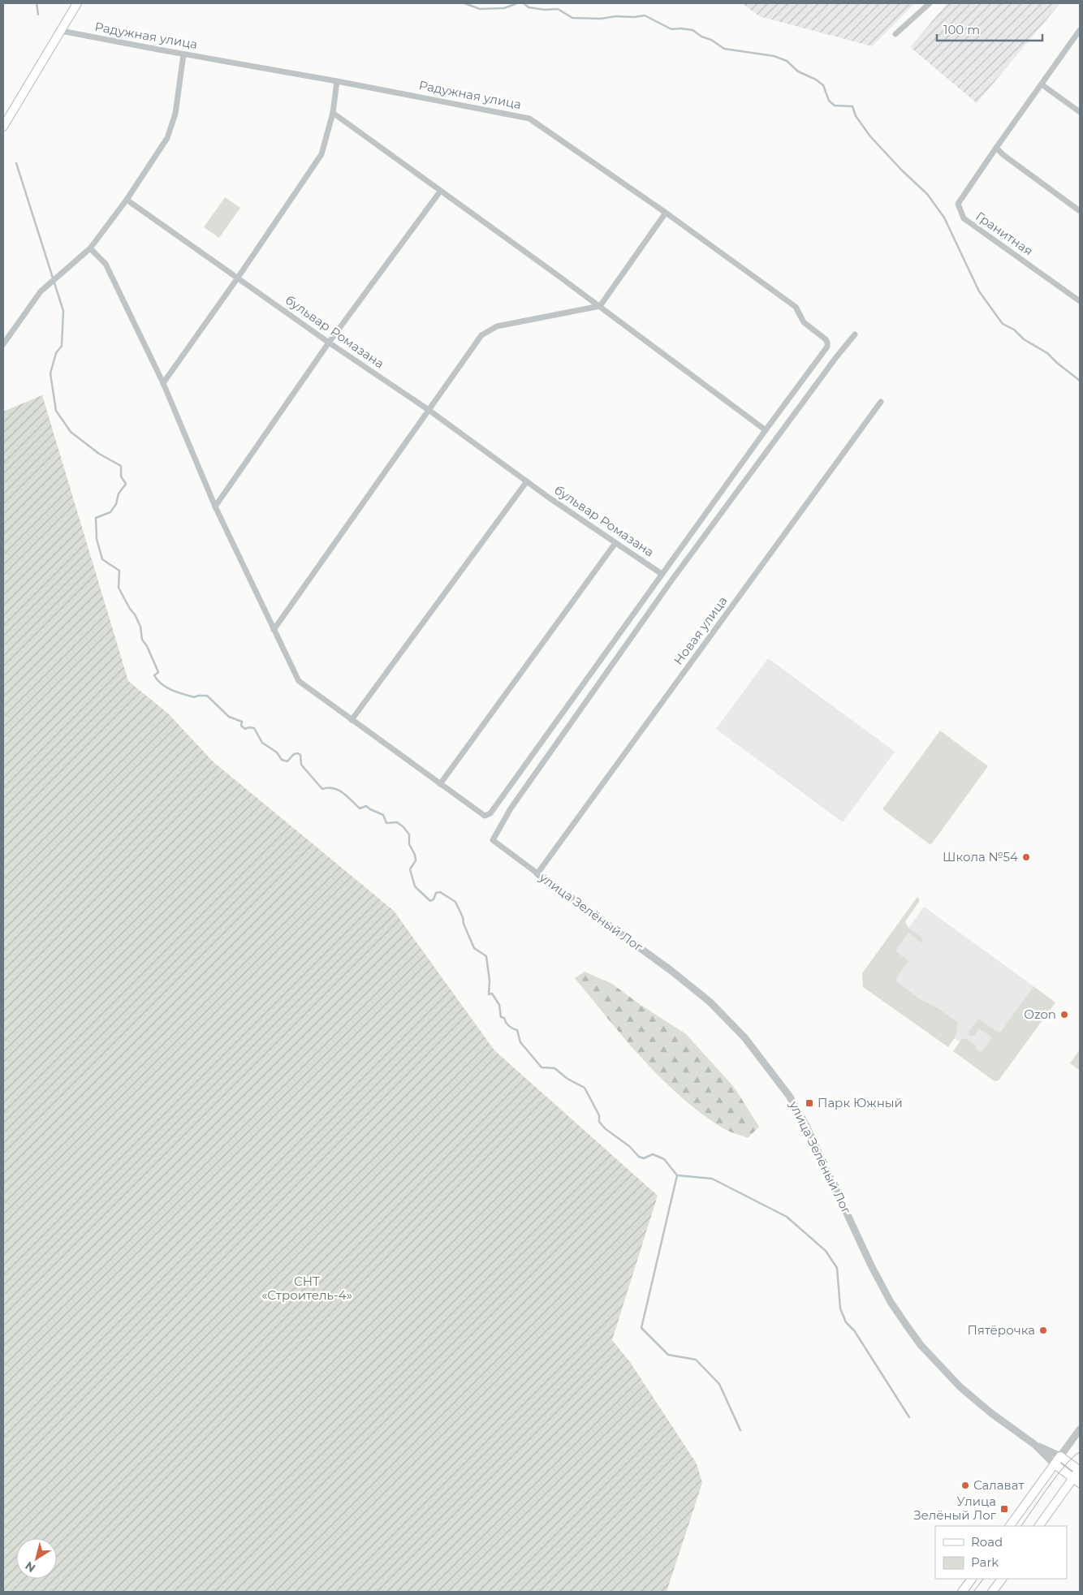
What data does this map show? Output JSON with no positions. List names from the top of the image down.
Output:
{
  "streets": {
    "street": [
      "Радужная улица",
      "Гранитная",
      "бульвар Ромазана",
      "Новая улица",
      "улица Зелёный Лог"
    ]
  },
  "crossings": [
    ["Новая улица", "улица Зелёный Лог"]
  ],
  "parks": ["СНТ «Строитель-4»"],
  "places": {
    "other": [
      "Школа №54",
      "Ozon",
      "Пятёрочка",
      "Салават"
    ],
    "transit": ["Парк Южный", "Улица Зелёный Лог"]
  },
  "legend": ["Road", "Park"],
  "scale_bar": "100 m",
  "north": "bottom left"
}
